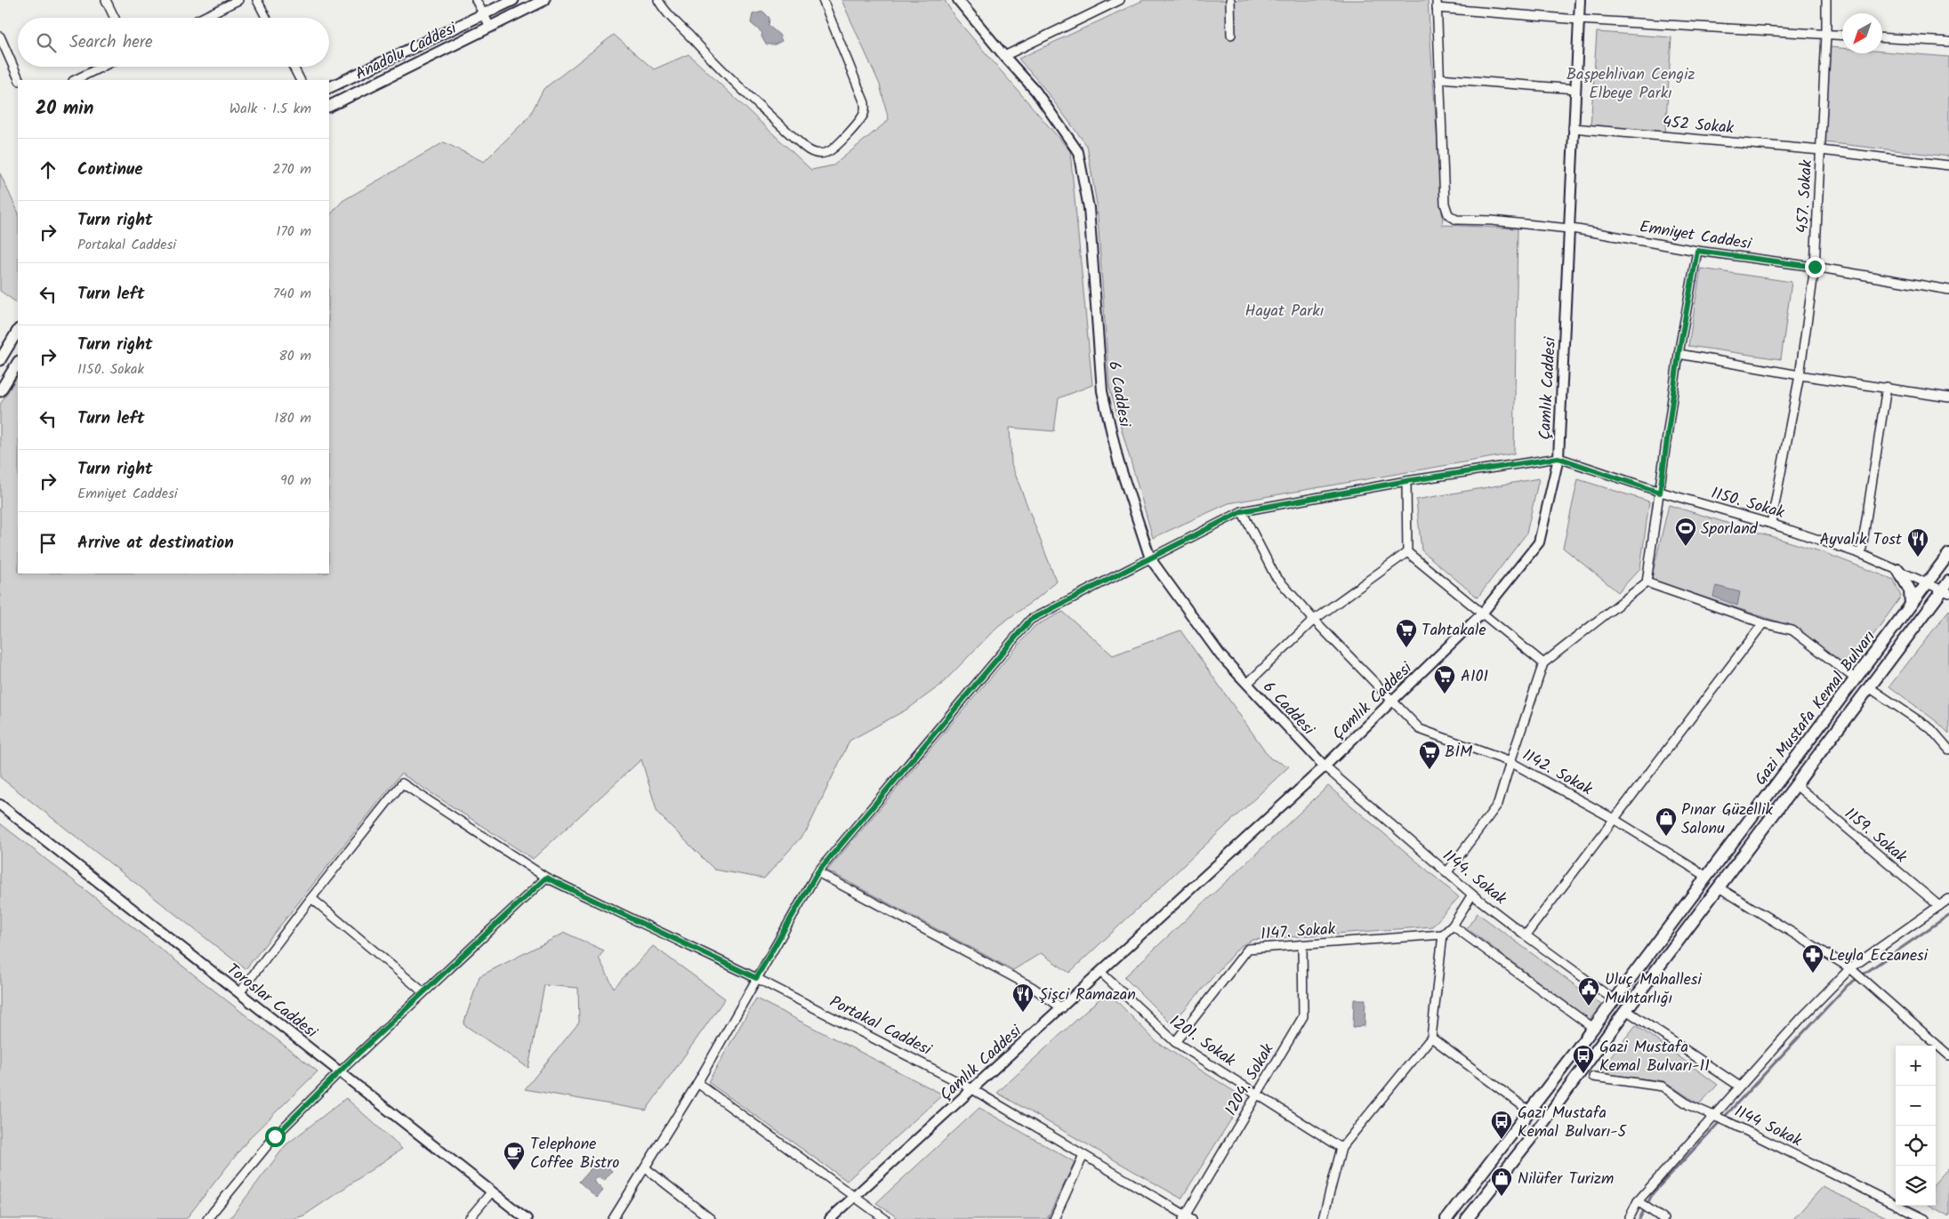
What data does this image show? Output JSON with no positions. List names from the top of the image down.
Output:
{
  "streets": {
    "main road": ["Anadolu Caddesi", "Gazi Mustafa Kemal Bulvarı"],
    "street": [
      "452 Sokak",
      "457. Sokak",
      "Emniyet Caddesi",
      "Çamlık Caddesi",
      "6 Caddesi",
      "1150. Sokak",
      "1142. Sokak",
      "1159. Sokak",
      "1144. Sokak",
      "1147. Sokak",
      "Toroslar Caddesi",
      "Portakal Caddesi",
      "1201. Sokak",
      "1204. Sokak",
      "1144 Sokak"
    ]
  },
  "crossings": [
    ["452 Sokak", "457. Sokak"],
    ["452 Sokak", "Çamlık Caddesi"],
    ["457. Sokak", "Emniyet Caddesi"],
    ["457. Sokak", "1150. Sokak"],
    ["Emniyet Caddesi", "Çamlık Caddesi"],
    ["Çamlık Caddesi", "6 Caddesi"],
    ["Çamlık Caddesi", "1150. Sokak"],
    ["Çamlık Caddesi", "1142. Sokak"],
    ["Çamlık Caddesi", "1144. Sokak"],
    ["Çamlık Caddesi", "Portakal Caddesi"],
    ["Çamlık Caddesi", "1201. Sokak"],
    ["6 Caddesi", "1144. Sokak"],
    ["1150. Sokak", "Gazi Mustafa Kemal Bulvarı"],
    ["Gazi Mustafa Kemal Bulvarı", "1142. Sokak"],
    ["Gazi Mustafa Kemal Bulvarı", "1159. Sokak"],
    ["Gazi Mustafa Kemal Bulvarı", "1144. Sokak"],
    ["1147. Sokak", "1201. Sokak"],
    ["1147. Sokak", "1204. Sokak"],
    ["Portakal Caddesi", "1204. Sokak"],
    ["1201. Sokak", "1204. Sokak"]
  ],
  "parks": ["Başpehlivan Cengiz Elbeye Parkı", "Hayat Parkı"],
  "places": {
    "sports": ["Sporland"],
    "restaurant": ["Ayvalık Tost", "Şişci Ramazan"],
    "supermarket": ["Tahtakale", "A101", "BİM"],
    "shop": ["Pınar Güzellik Salonu", "Nilüfer Turizm"],
    "pharmacy": ["Leyla Eczanesi"],
    "public building": ["Uluç Mahallesi Muhtarlığı"],
    "bus stop": ["Gazi Mustafa Kemal Bulvarı-11", "Gazi Mustafa Kemal Bulvarı-5"],
    "cafe": ["Telephone Coffee Bistro"]
  },
  "north": "bottom left",
  "page": {
    "search": "Search here",
    "heading": ["20 min", "Walk · 1.5 km"],
    "list": [
      ["Continue", "270 m"],
      ["Turn right", "Portakal Caddesi", "170 m"],
      ["Turn left", "740 m"],
      ["Turn right", "1150. Sokak", "80 m"],
      ["Turn left", "180 m"],
      ["Turn right", "Emniyet Caddesi", "90 m"],
      "Arrive at destination"
    ],
    "map_buttons": ["+", "−"]
  }
}
